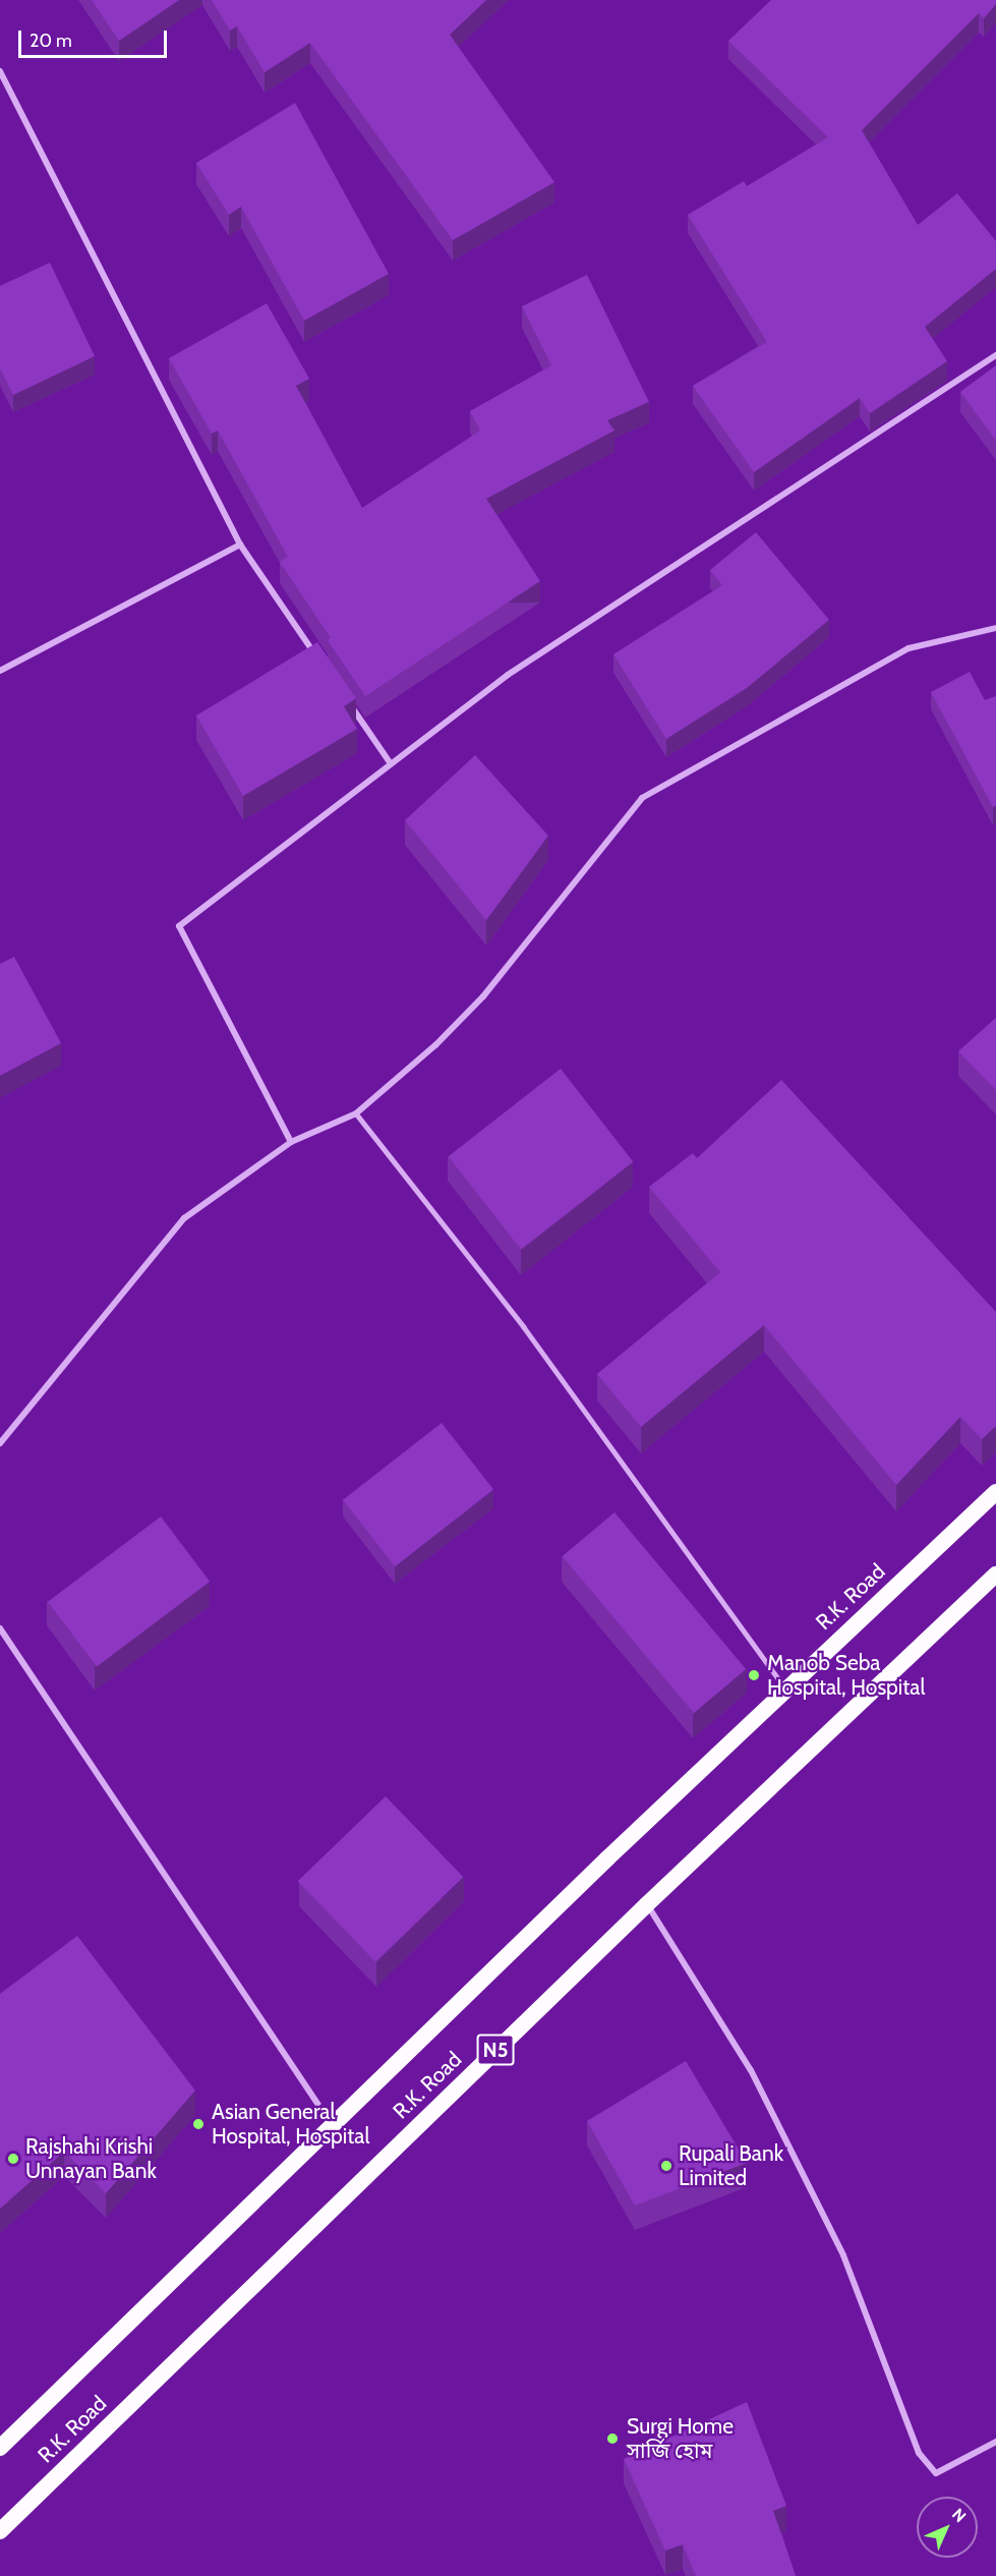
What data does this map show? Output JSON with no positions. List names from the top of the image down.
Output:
{
  "streets": {
    "highway": ["R.K. Road", "N5"]
  },
  "places": [
    "Manob Seba Hospital, Hospital",
    "Asian General Hospital, Hospital",
    "Rajshahi Krishi Unnayan Bank",
    "Rupali Bank Limited",
    "Surgi Home সার্জি হোম"
  ],
  "scale_bar": "20 m",
  "north": "top right"
}
